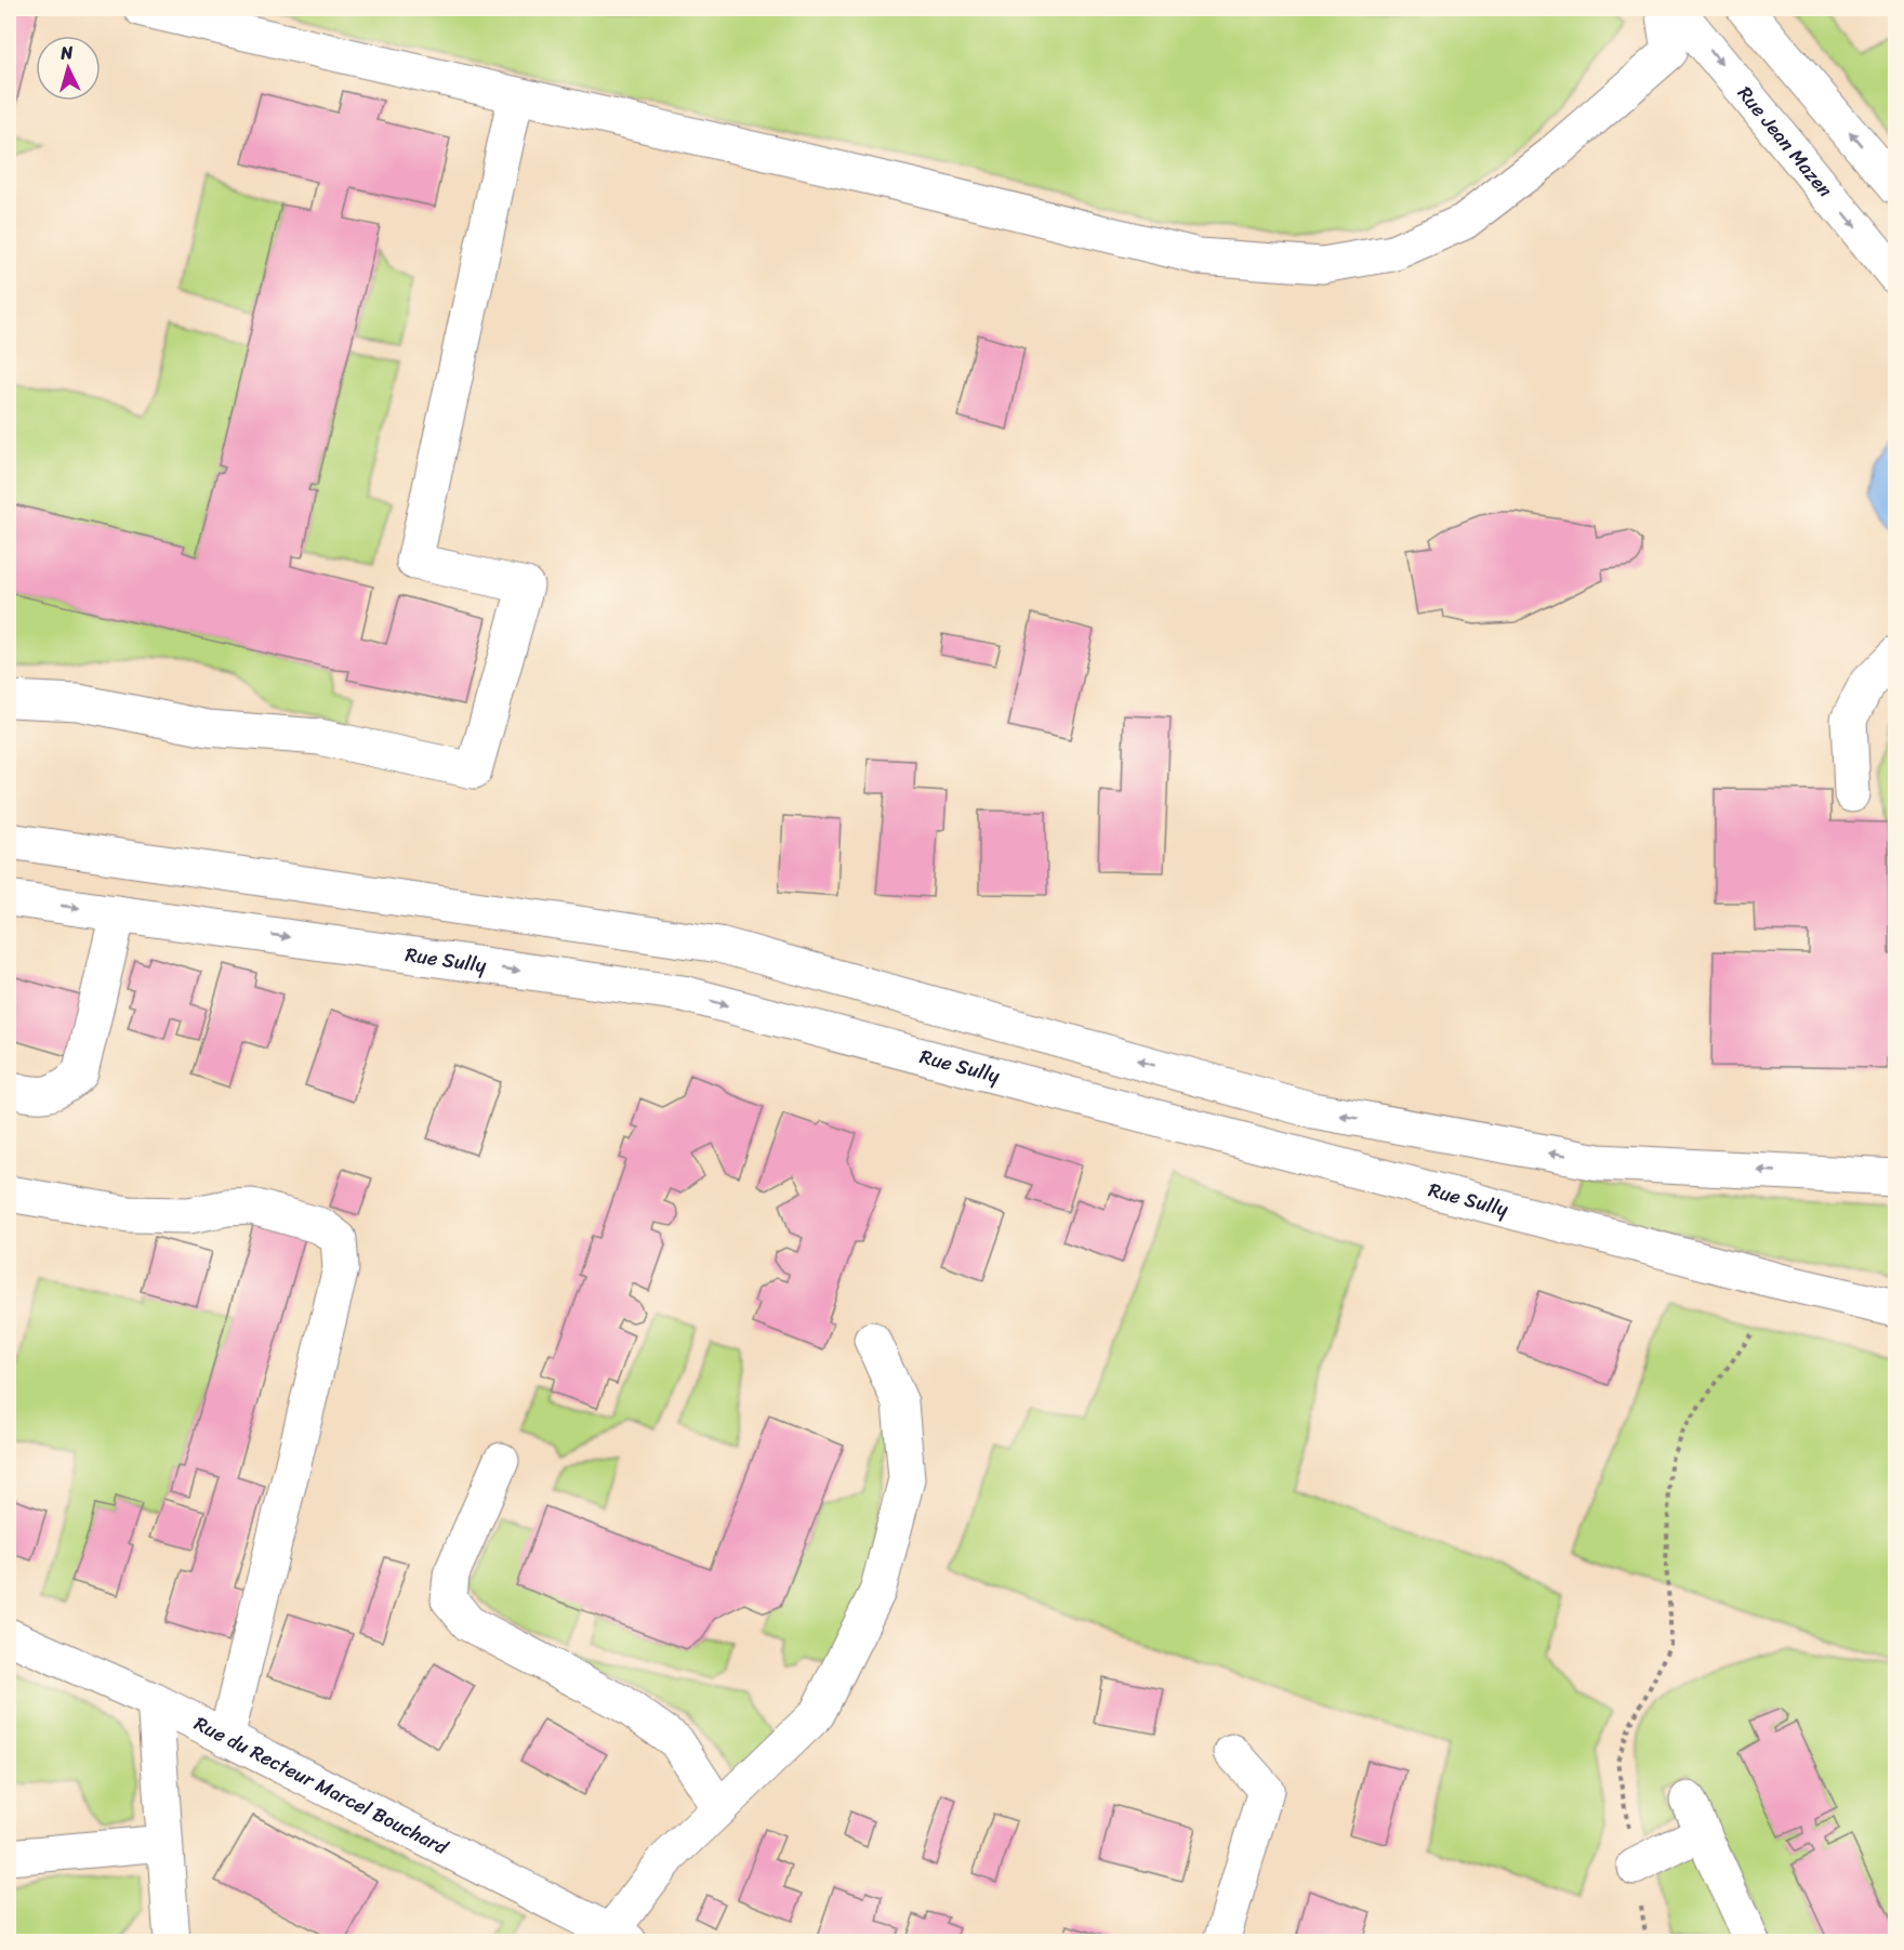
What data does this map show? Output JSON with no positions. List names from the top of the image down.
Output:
{
  "streets": {
    "main road": ["Rue Jean Mazen", "Rue Sully", "Rue du Recteur Marcel Bouchard"]
  },
  "north": "top"
}
